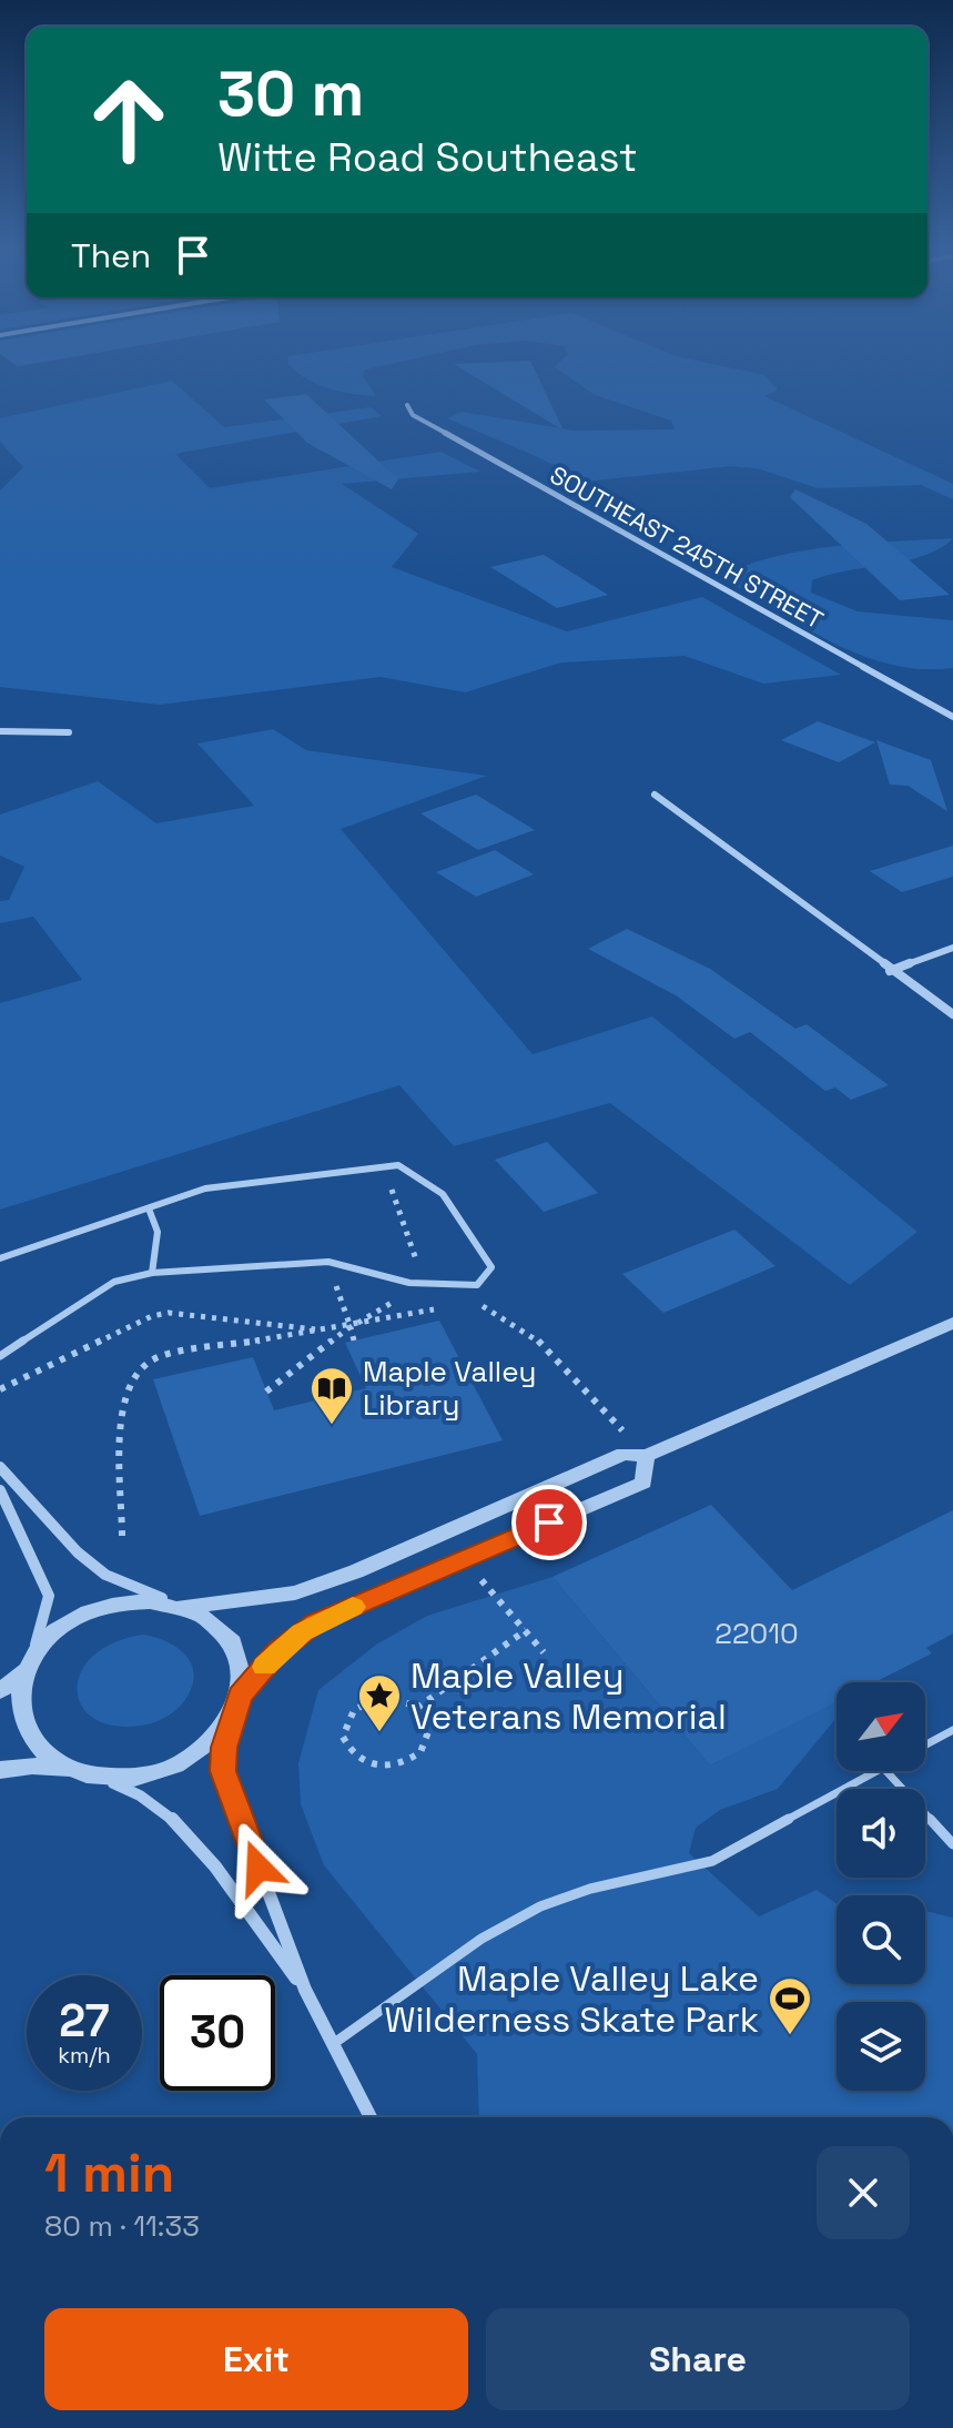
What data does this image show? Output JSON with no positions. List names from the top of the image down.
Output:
{
  "streets": {
    "street": ["SOUTHEAST 245TH STREET"]
  },
  "places": {
    "library": ["Maple Valley Library"],
    "place": ["Maple Valley Veterans Memorial"],
    "sports": ["Maple Valley Lake Wilderness Skate Park"]
  },
  "house_numbers": ["22010"],
  "north": "top right",
  "page": {
    "turn": ["30 m", "Witte Road Southeast"],
    "then": "Then",
    "speed": "27 km/h",
    "limit": "30",
    "heading": ["1 min", "80 m · 11:33"],
    "buttons": ["Exit", "Share"]
  }
}
